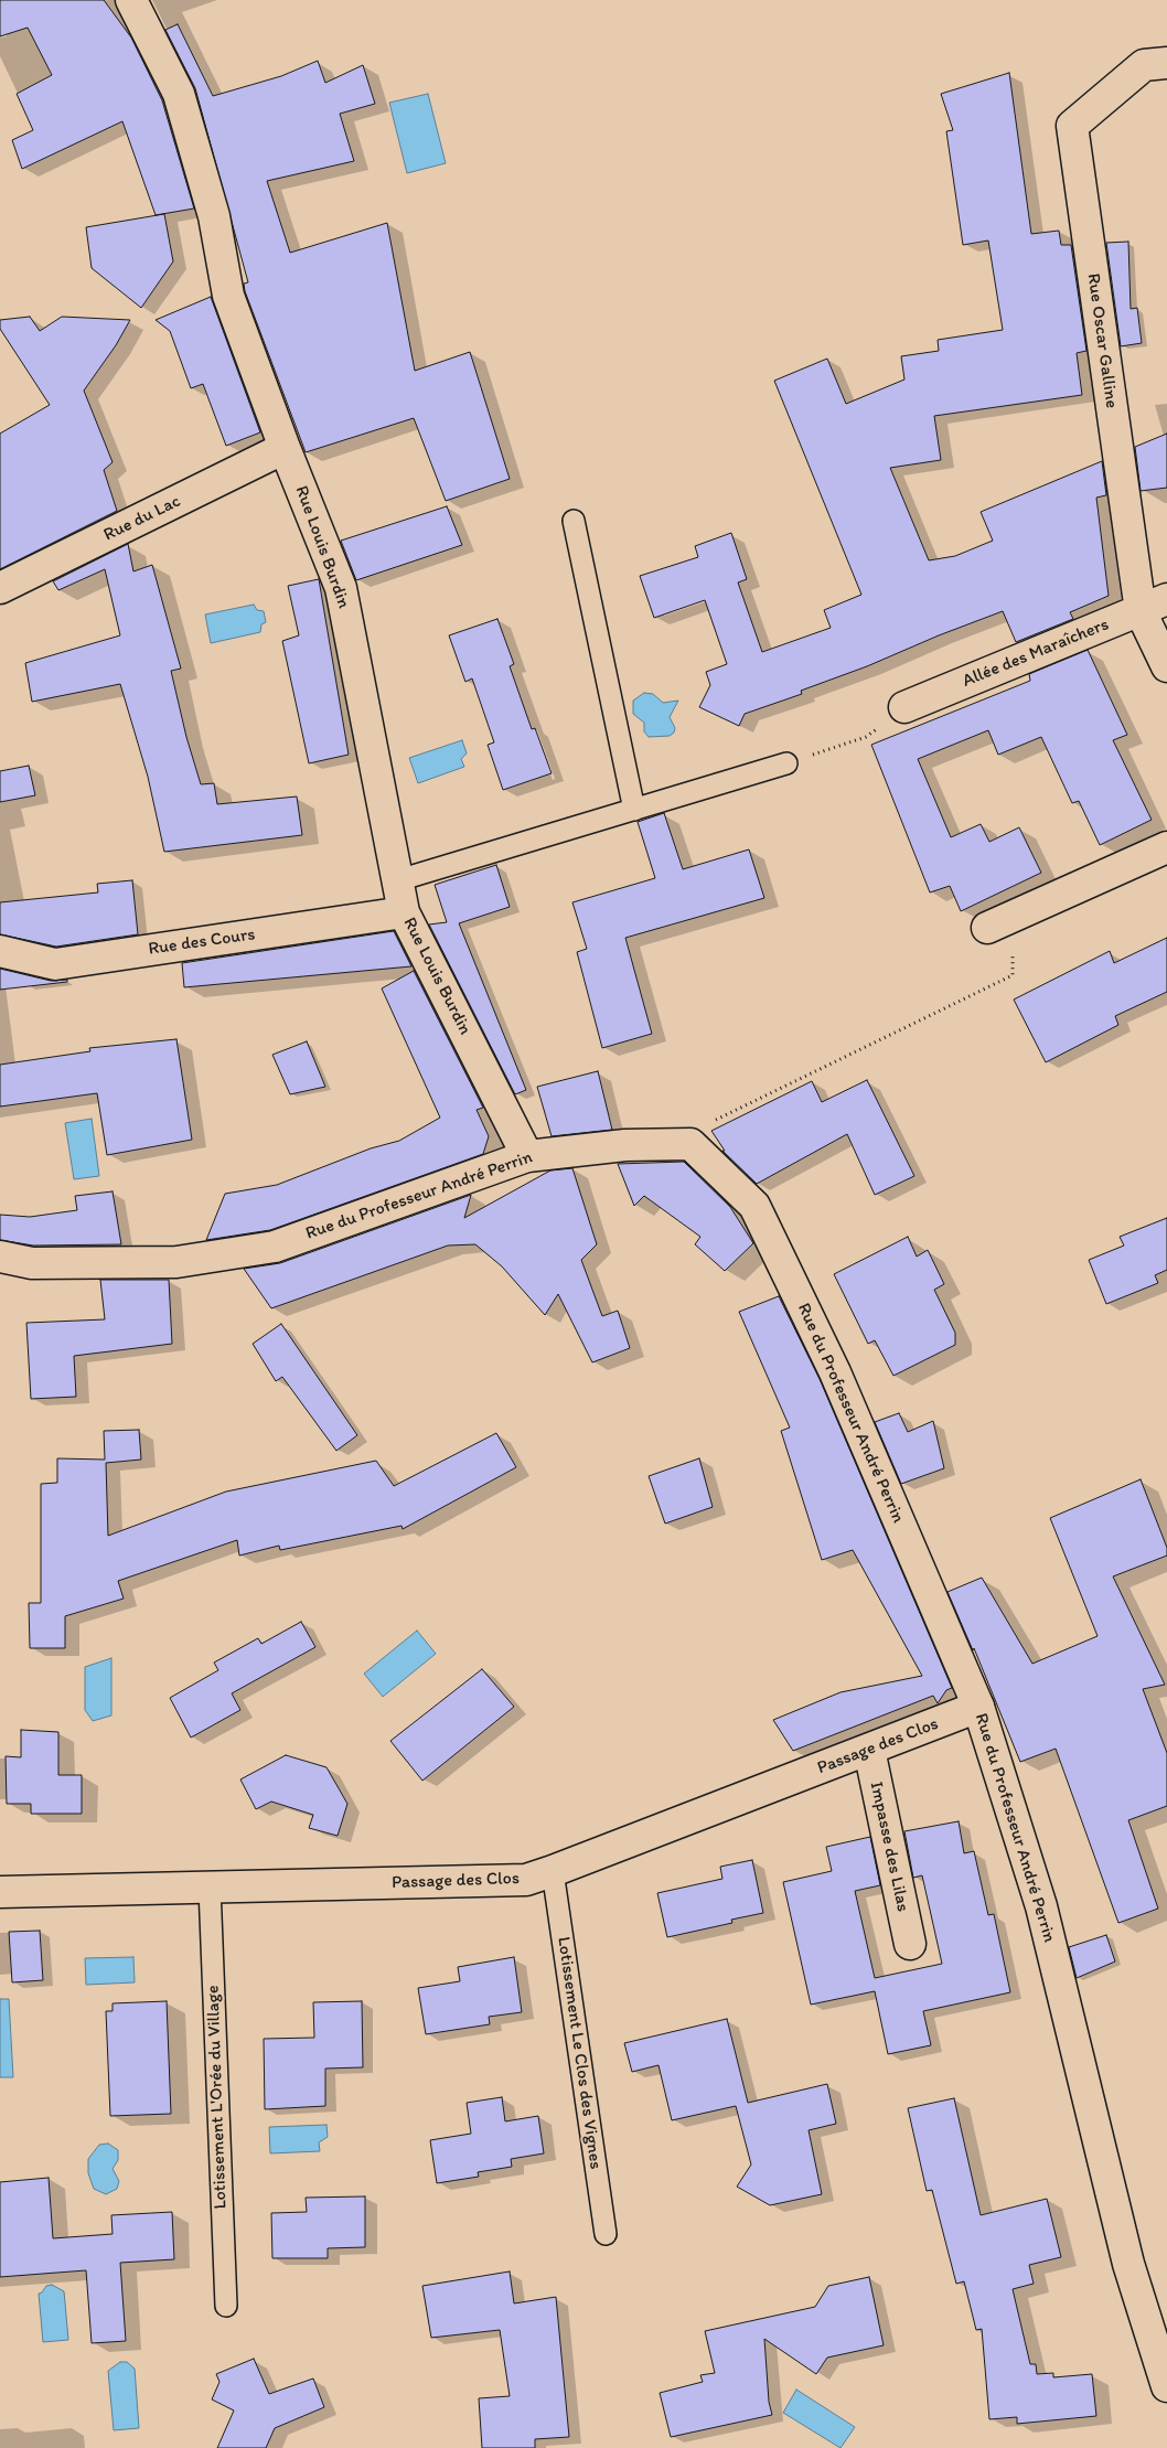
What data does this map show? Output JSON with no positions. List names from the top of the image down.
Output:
{
  "streets": {
    "street": [
      "Rue Oscar Galline",
      "Rue du Lac",
      "Rue Louis Burdin",
      "Allée des Maraîchers",
      "Rue des Cours",
      "Rue du Professeur André Perrin",
      "Passage des Clos",
      "Impasse des Lilas"
    ],
    "lane": ["Lotissement Le Clos des Vignes", "Lotissement L'Orée du Village"]
  },
  "crossings": [
    ["Rue Oscar Galline", "Allée des Maraîchers"],
    ["Rue du Lac", "Rue Louis Burdin"],
    ["Rue Louis Burdin", "Rue des Cours"],
    ["Rue Louis Burdin", "Rue du Professeur André Perrin"],
    ["Rue du Professeur André Perrin", "Passage des Clos"],
    ["Passage des Clos", "Impasse des Lilas"],
    ["Passage des Clos", "Lotissement Le Clos des Vignes"],
    ["Passage des Clos", "Lotissement L'Orée du Village"]
  ]
}
